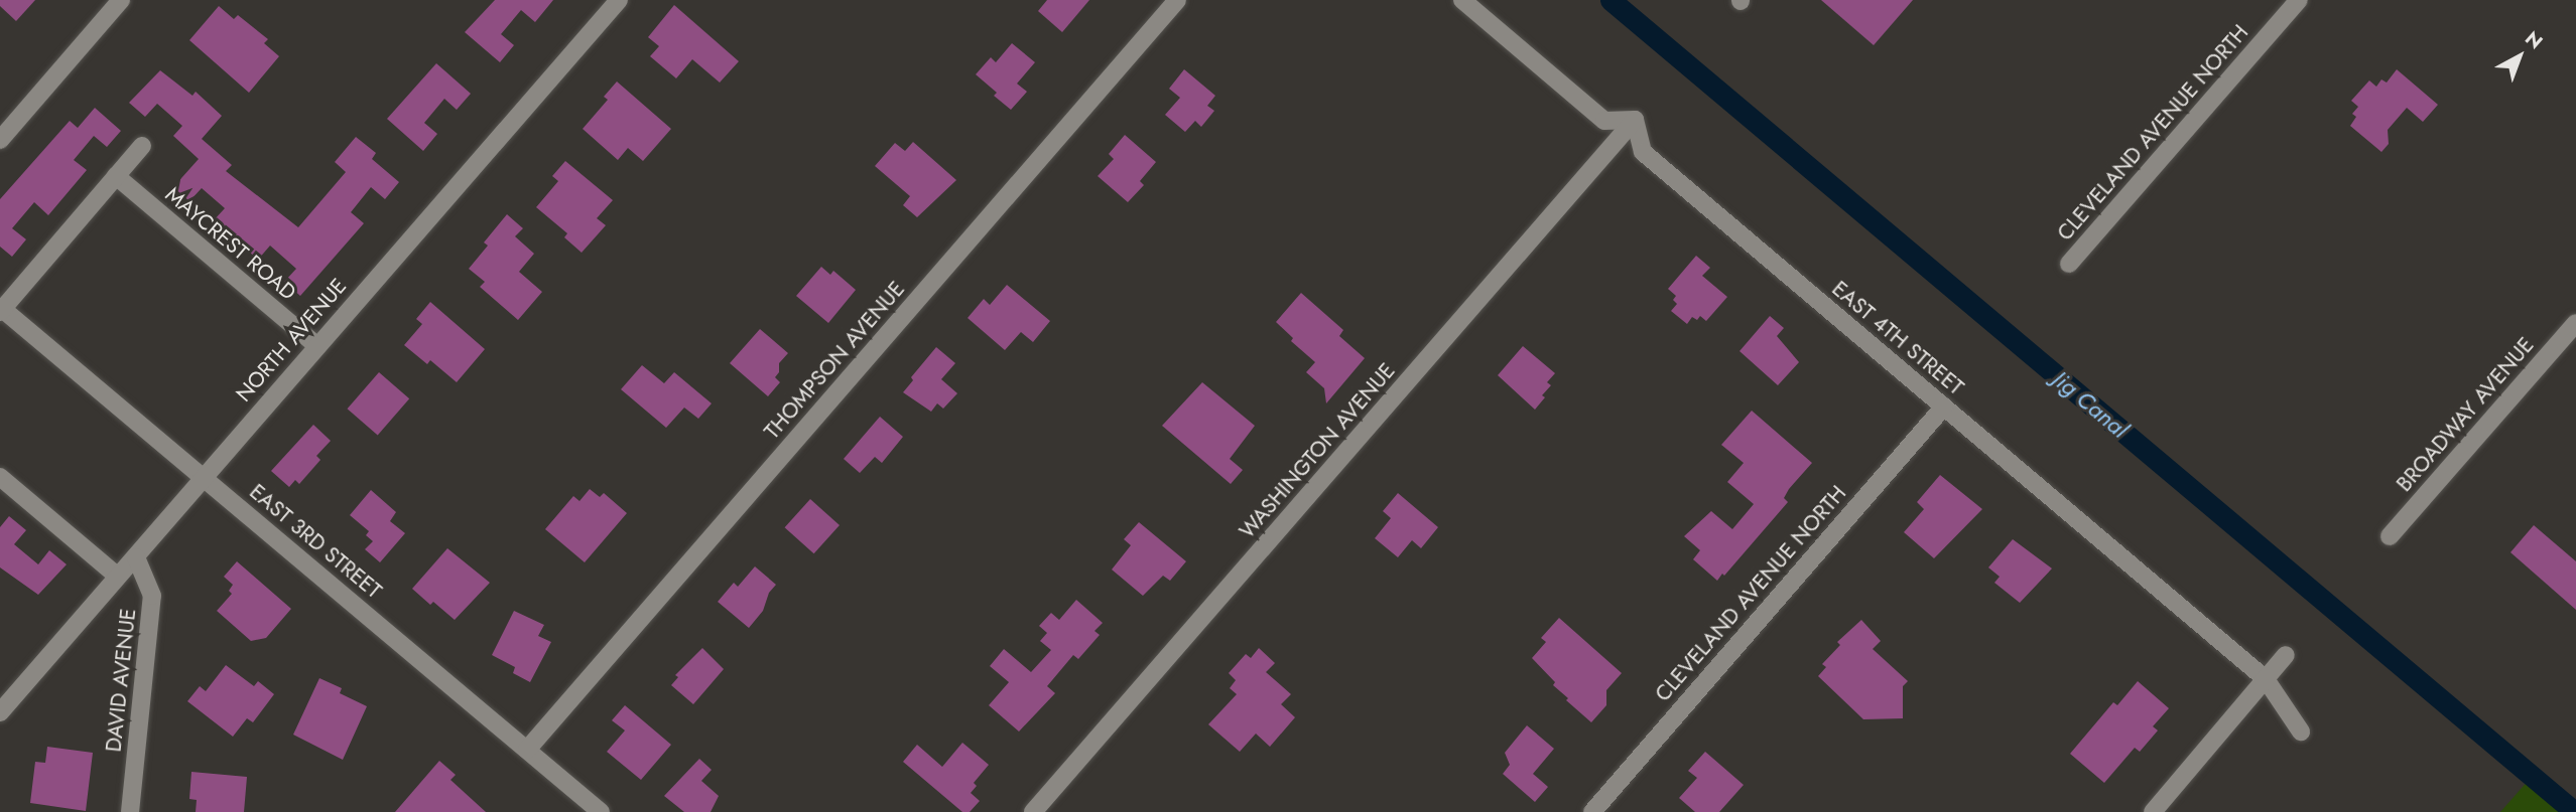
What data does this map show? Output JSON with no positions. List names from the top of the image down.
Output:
{
  "streets": {
    "street": [
      "CLEVELAND AVENUE NORTH",
      "MAYCREST ROAD",
      "EAST 4TH STREET",
      "NORTH AVENUE",
      "THOMPSON AVENUE",
      "BROADWAY AVENUE",
      "WASHINGTON AVENUE",
      "EAST 3RD STREET",
      "DAVID AVENUE"
    ]
  },
  "crossings": [
    ["CLEVELAND AVENUE NORTH", "EAST 4TH STREET"],
    ["MAYCREST ROAD", "NORTH AVENUE"],
    ["EAST 4TH STREET", "WASHINGTON AVENUE"],
    ["NORTH AVENUE", "EAST 3RD STREET"],
    ["NORTH AVENUE", "DAVID AVENUE"],
    ["THOMPSON AVENUE", "EAST 3RD STREET"]
  ],
  "water": ["Jig Canal"],
  "north": "top right"
}
